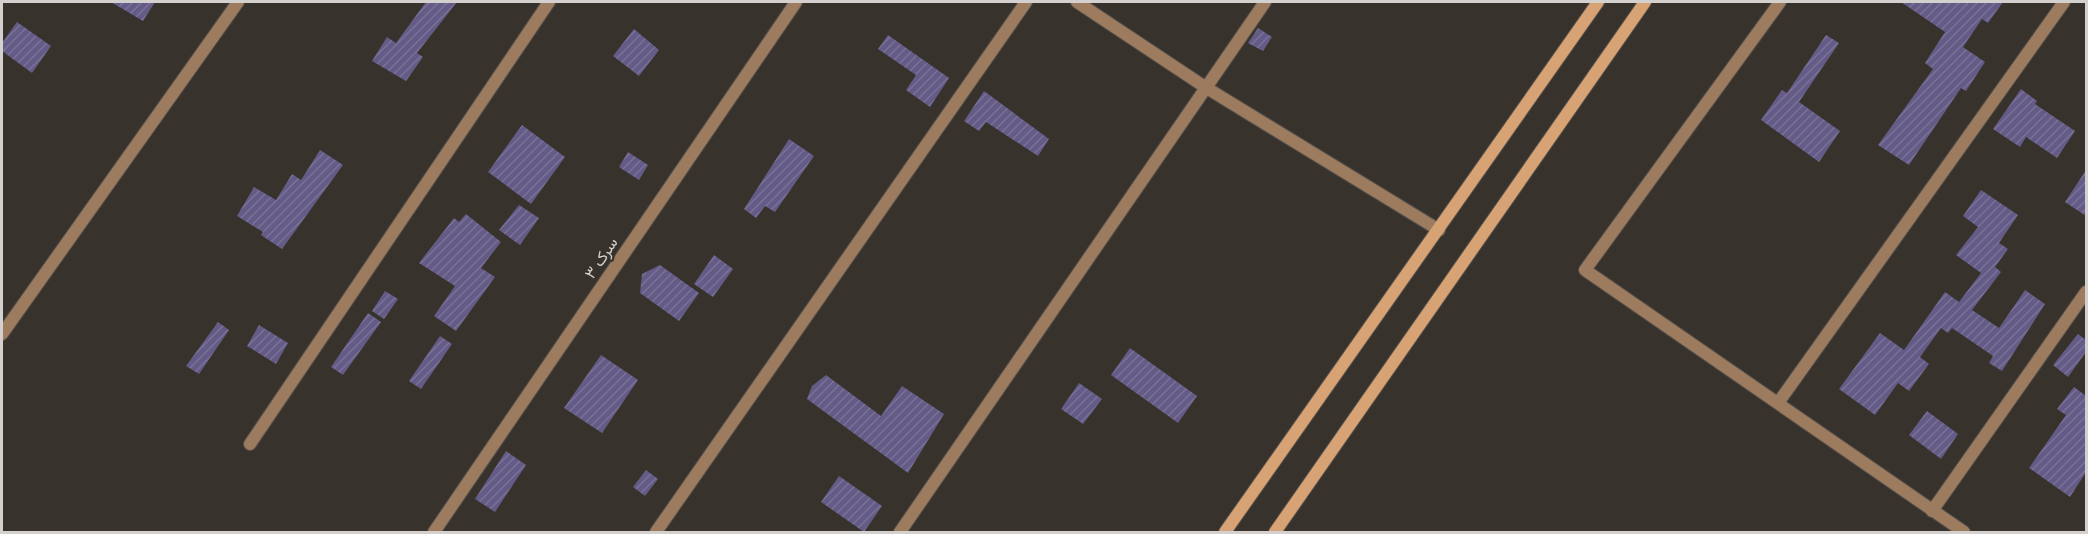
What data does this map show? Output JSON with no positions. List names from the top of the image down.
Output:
{
  "streets": {
    "street": ["سرک ۳"]
  }
}
